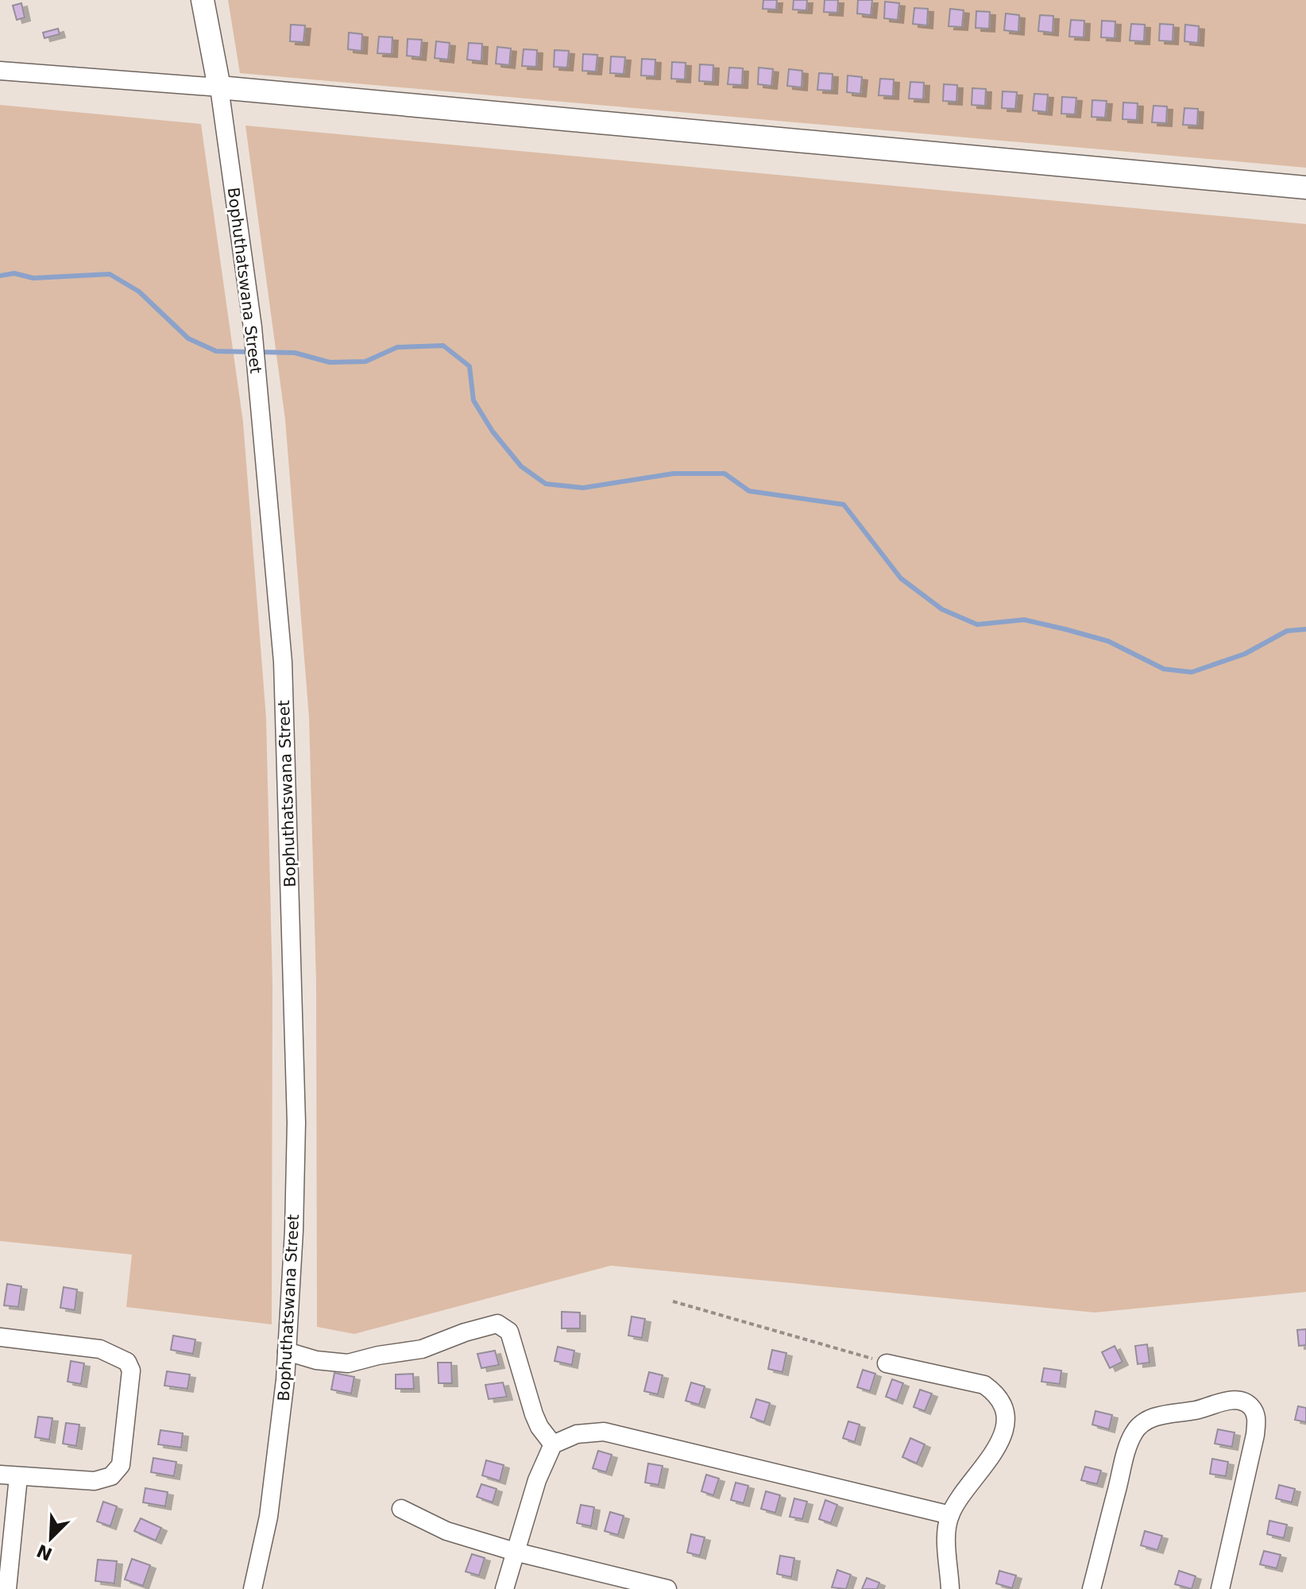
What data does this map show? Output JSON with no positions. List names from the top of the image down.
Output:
{
  "streets": {
    "street": ["Bophuthatswana Street"]
  },
  "north": "bottom left"
}
